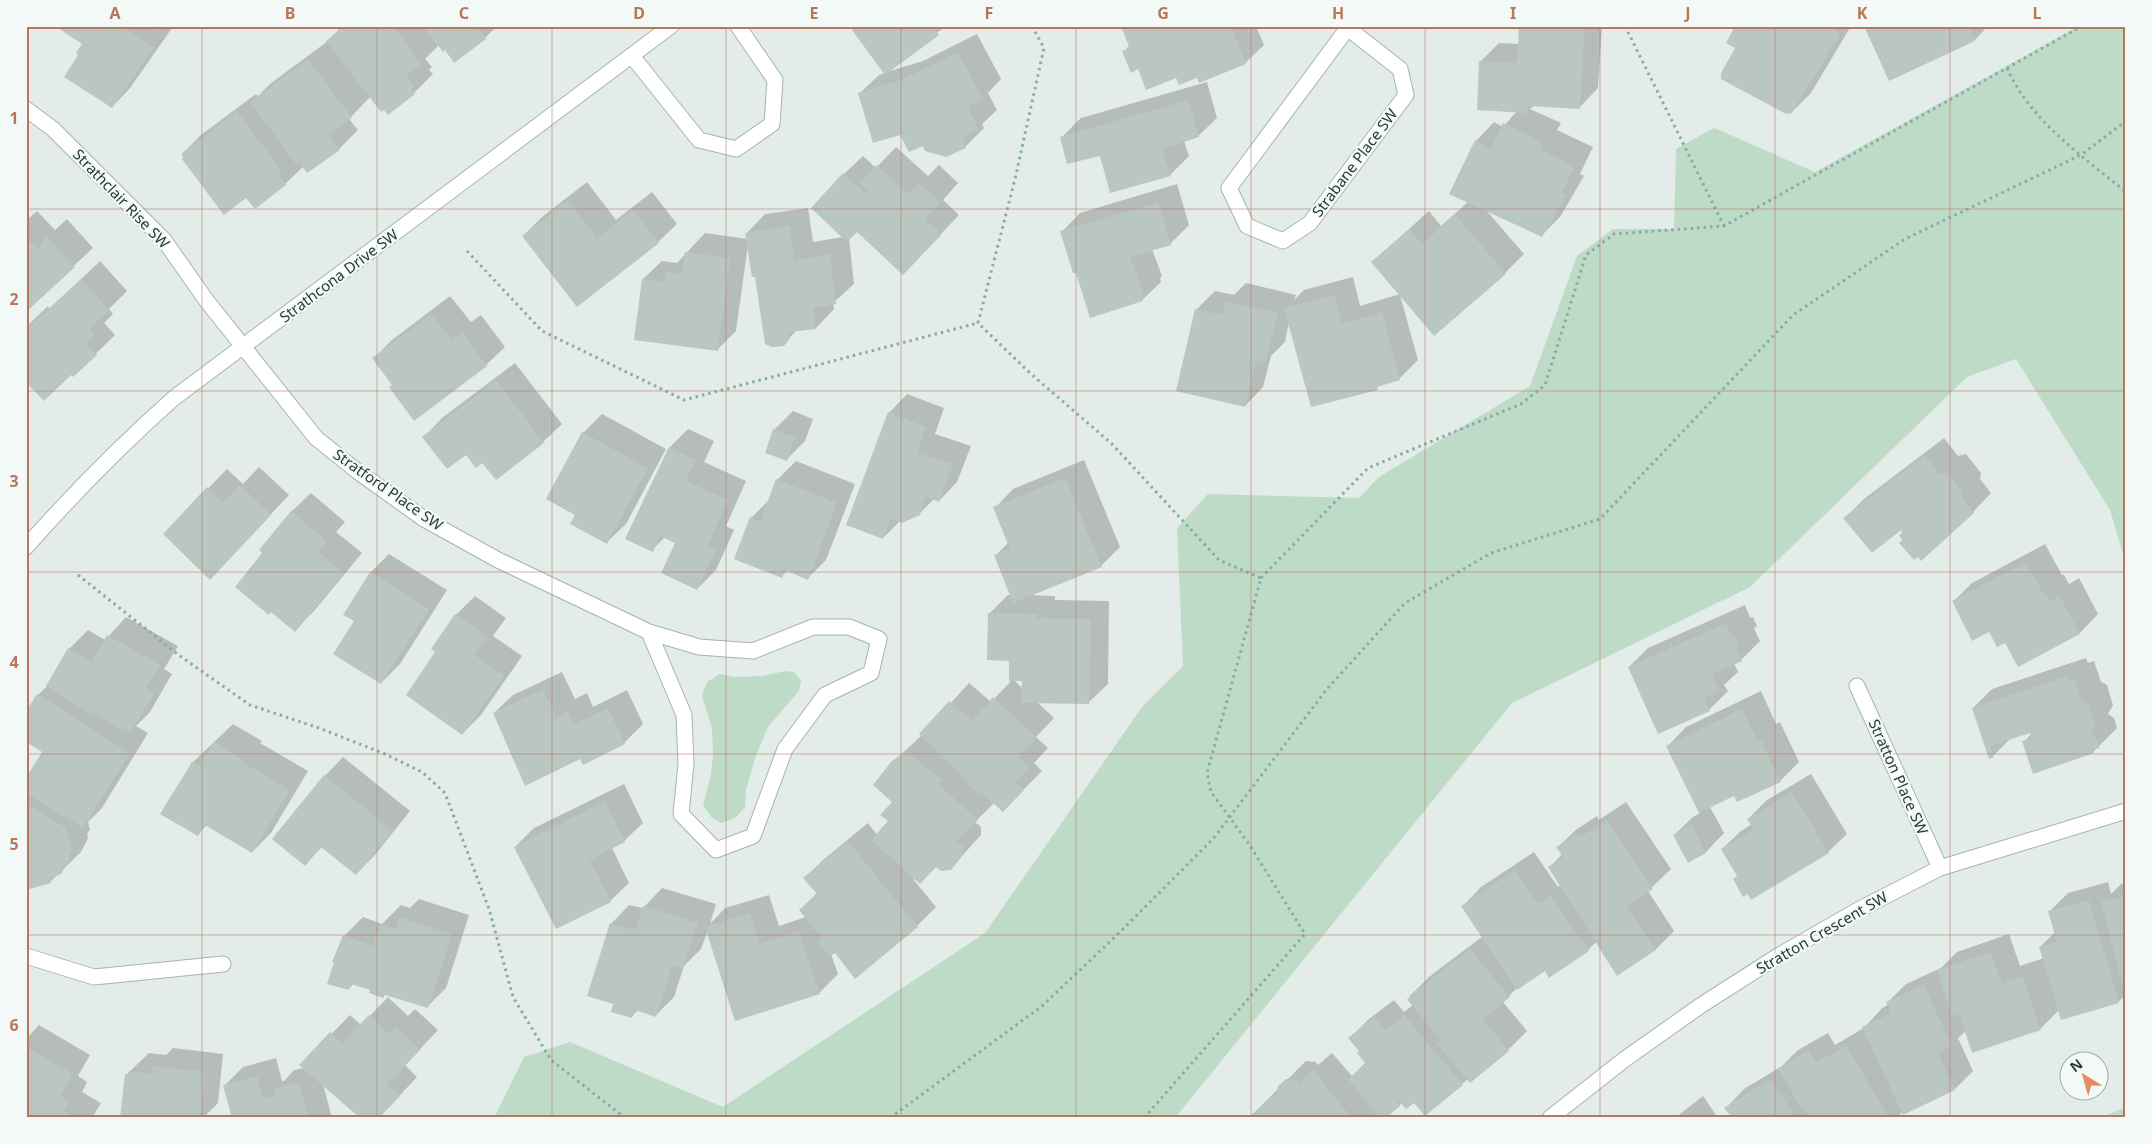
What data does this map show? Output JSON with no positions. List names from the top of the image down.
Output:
{
  "streets": {
    "street": [
      "Strabane Place SW",
      "Strathclair Rise SW",
      "Strathcona Drive SW",
      "Stratford Place SW",
      "Stratton Place SW",
      "Stratton Crescent SW"
    ]
  },
  "crossings": [
    ["Strathclair Rise SW", "Strathcona Drive SW"],
    ["Strathclair Rise SW", "Stratford Place SW"],
    ["Strathcona Drive SW", "Stratford Place SW"],
    ["Stratton Place SW", "Stratton Crescent SW"]
  ],
  "north": "top left",
  "grid": {
    "columns": [
      "A",
      "B",
      "C",
      "D",
      "E",
      "F",
      "G",
      "H",
      "I",
      "J",
      "K",
      "L"
    ],
    "rows": [
      "1",
      "2",
      "3",
      "4",
      "5",
      "6"
    ]
  }
}
